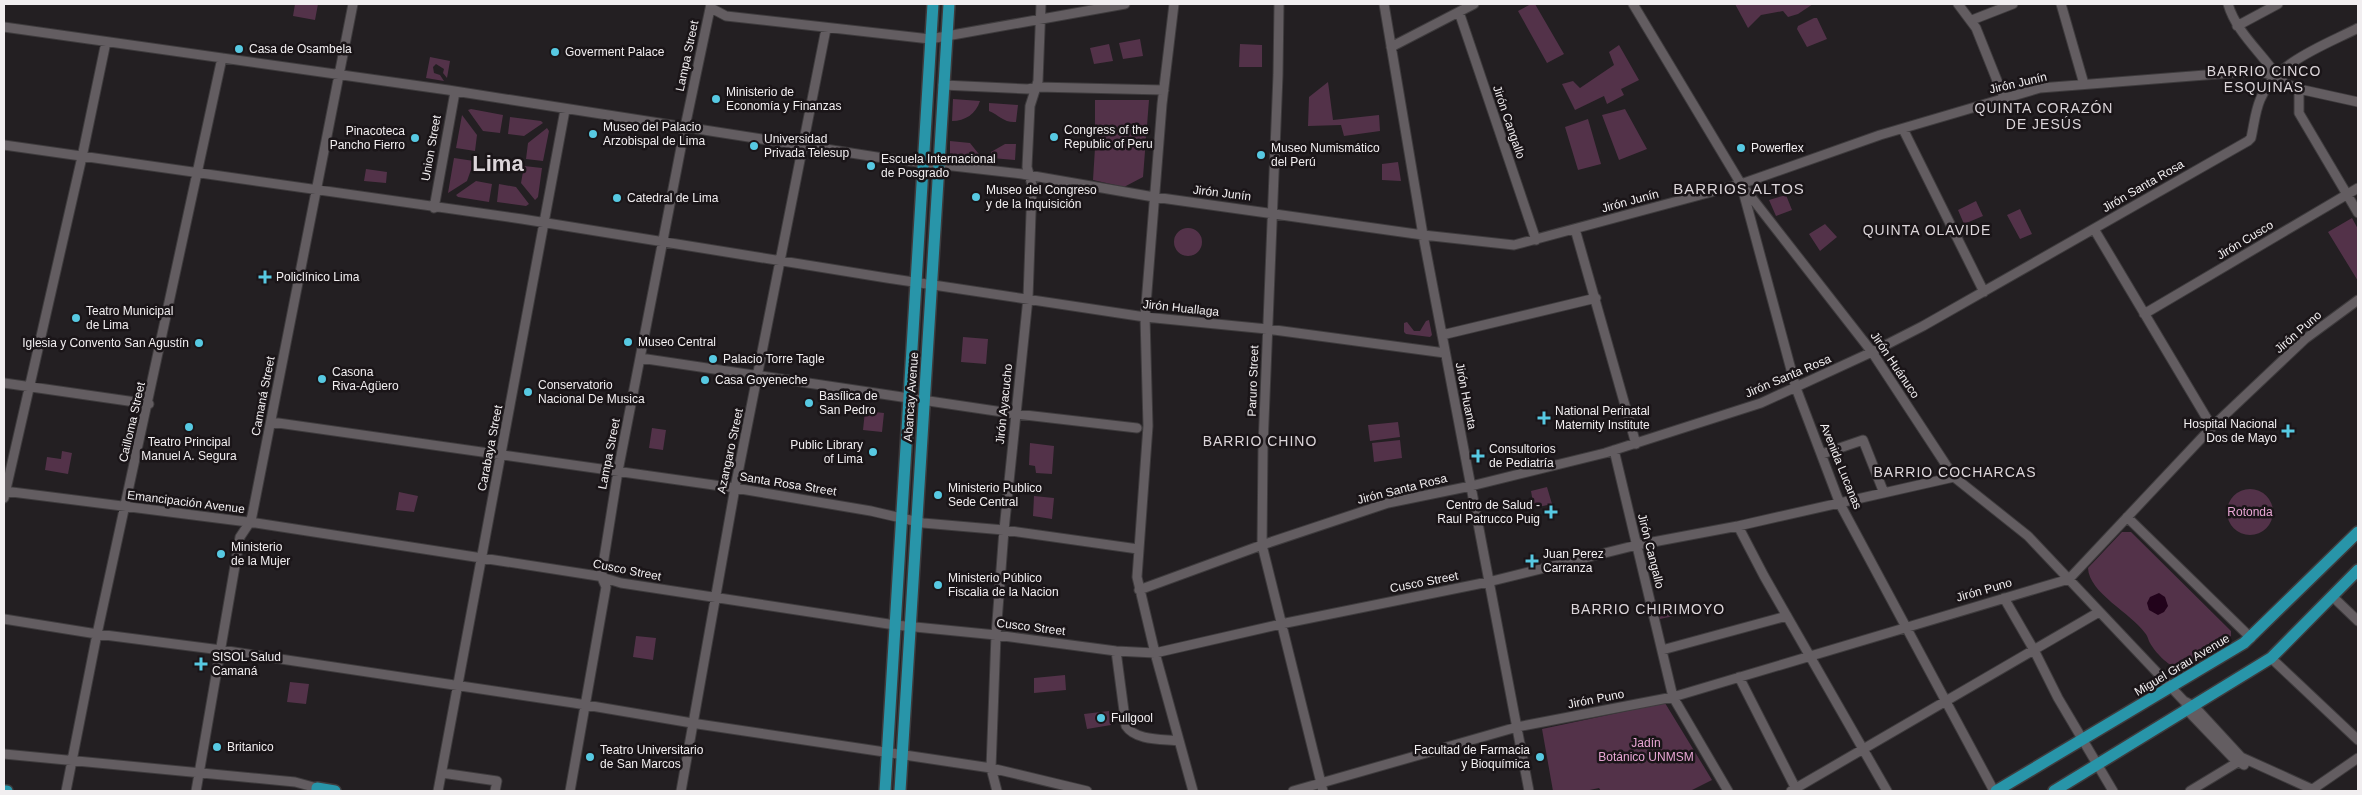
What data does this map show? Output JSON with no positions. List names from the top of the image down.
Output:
{
  "streets": {
    "main road": ["Abancay Avenue", "Miguel Grau Avenue"],
    "street": [
      "Lampa Street",
      "Jirón Junín",
      "Jirón Cangallo",
      "Union Street",
      "Jirón Santa Rosa",
      "Jirón Cusco",
      "Jirón Huallaga",
      "Jirón Puno",
      "Jirón Huánuco",
      "Paruro Street",
      "Camaná Street",
      "Jirón Huanta",
      "Jirón Ayacucho",
      "Cailloma Street",
      "Carabaya Street",
      "Azangaro Street",
      "Avenida Lucanas",
      "Santa Rosa Street",
      "Emancipación Avenue",
      "Cusco Street"
    ]
  },
  "crossings": [
    ["Lampa Street", "Jirón Junín"],
    ["Lampa Street", "Jirón Huallaga"],
    ["Lampa Street", "Santa Rosa Street"],
    ["Lampa Street", "Cusco Street"],
    ["Jirón Junín", "Jirón Cangallo"],
    ["Jirón Junín", "Union Street"],
    ["Jirón Junín", "Jirón Santa Rosa"],
    ["Jirón Junín", "Jirón Huánuco"],
    ["Jirón Junín", "Paruro Street"],
    ["Jirón Junín", "Camaná Street"],
    ["Jirón Junín", "Jirón Huanta"],
    ["Jirón Junín", "Abancay Avenue"],
    ["Jirón Junín", "Jirón Ayacucho"],
    ["Jirón Junín", "Cailloma Street"],
    ["Jirón Junín", "Carabaya Street"],
    ["Jirón Junín", "Azangaro Street"],
    ["Jirón Junín", "Avenida Lucanas"],
    ["Jirón Cangallo", "Jirón Santa Rosa"],
    ["Jirón Cangallo", "Jirón Puno"],
    ["Jirón Cangallo", "Cusco Street"],
    ["Union Street", "Jirón Huallaga"],
    ["Jirón Santa Rosa", "Jirón Huánuco"],
    ["Jirón Santa Rosa", "Paruro Street"],
    ["Jirón Santa Rosa", "Jirón Huanta"],
    ["Jirón Santa Rosa", "Avenida Lucanas"],
    ["Jirón Huallaga", "Paruro Street"],
    ["Jirón Huallaga", "Camaná Street"],
    ["Jirón Huallaga", "Jirón Huanta"],
    ["Jirón Huallaga", "Abancay Avenue"],
    ["Jirón Huallaga", "Jirón Ayacucho"],
    ["Jirón Huallaga", "Cailloma Street"],
    ["Jirón Huallaga", "Carabaya Street"],
    ["Jirón Huallaga", "Azangaro Street"],
    ["Jirón Puno", "Jirón Huánuco"],
    ["Jirón Puno", "Paruro Street"],
    ["Jirón Puno", "Jirón Huanta"],
    ["Jirón Puno", "Avenida Lucanas"],
    ["Jirón Huánuco", "Avenida Lucanas"],
    ["Jirón Huánuco", "Cusco Street"],
    ["Jirón Huánuco", "Miguel Grau Avenue"],
    ["Paruro Street", "Cusco Street"],
    ["Camaná Street", "Santa Rosa Street"],
    ["Camaná Street", "Emancipación Avenue"],
    ["Jirón Huanta", "Cusco Street"],
    ["Abancay Avenue", "Santa Rosa Street"],
    ["Abancay Avenue", "Cusco Street"],
    ["Jirón Ayacucho", "Cusco Street"],
    ["Cailloma Street", "Emancipación Avenue"],
    ["Carabaya Street", "Santa Rosa Street"],
    ["Carabaya Street", "Cusco Street"],
    ["Azangaro Street", "Santa Rosa Street"],
    ["Azangaro Street", "Cusco Street"],
    ["Avenida Lucanas", "Cusco Street"],
    ["Avenida Lucanas", "Miguel Grau Avenue"],
    ["Emancipación Avenue", "Cusco Street"]
  ],
  "districts": [
    "BARRIO CINCO ESQUINAS",
    "QUINTA CORAZÓN DE JESÚS",
    "Lima",
    "BARRIOS ALTOS",
    "QUINTA OLAVIDE",
    "BARRIO CHINO",
    "BARRIO COCHARCAS",
    "BARRIO CHIRIMOYO"
  ],
  "parks": ["Rotonda", "Jadín Botánico UNMSM"],
  "places": {
    "other": [
      "Casa de Osambela",
      "Goverment Palace",
      "Ministerio de Economía y Finanzas",
      "Museo del Palacio Arzobispal de Lima",
      "Congress of the Republic of Peru",
      "Pinacoteca Pancho Fierro",
      "Universidad Privada Telesup",
      "Powerflex",
      "Museo Numismático del Perú",
      "Escuela Internacional de Posgrado",
      "Museo del Congreso y de la Inquisición",
      "Catedral de Lima",
      "Teatro Municipal de Lima",
      "Museo Central",
      "Iglesia y Convento San Agustín",
      "Palacio Torre Tagle",
      "Casona Riva-Agüero",
      "Casa Goyeneche",
      "Conservatorio Nacional De Musica",
      "Basílica de San Pedro",
      "Teatro Principal Manuel A. Segura",
      "Public Library of Lima",
      "Ministerio Publico Sede Central",
      "Ministerio de la Mujer",
      "Ministerio Público Fiscalia de la Nacion",
      "Fullgool",
      "Britanico",
      "Teatro Universitario de San Marcos",
      "Facultad de Farmacia y Bioquímica"
    ],
    "health": [
      "Policlínico Lima",
      "National Perinatal Maternity Institute",
      "Hospital Nacional Dos de Mayo",
      "Consultorios de Pediatría",
      "Centro de Salud - Raul Patrucco Puig",
      "Juan Perez Carranza",
      "SISOL Salud Camaná"
    ]
  }
}
